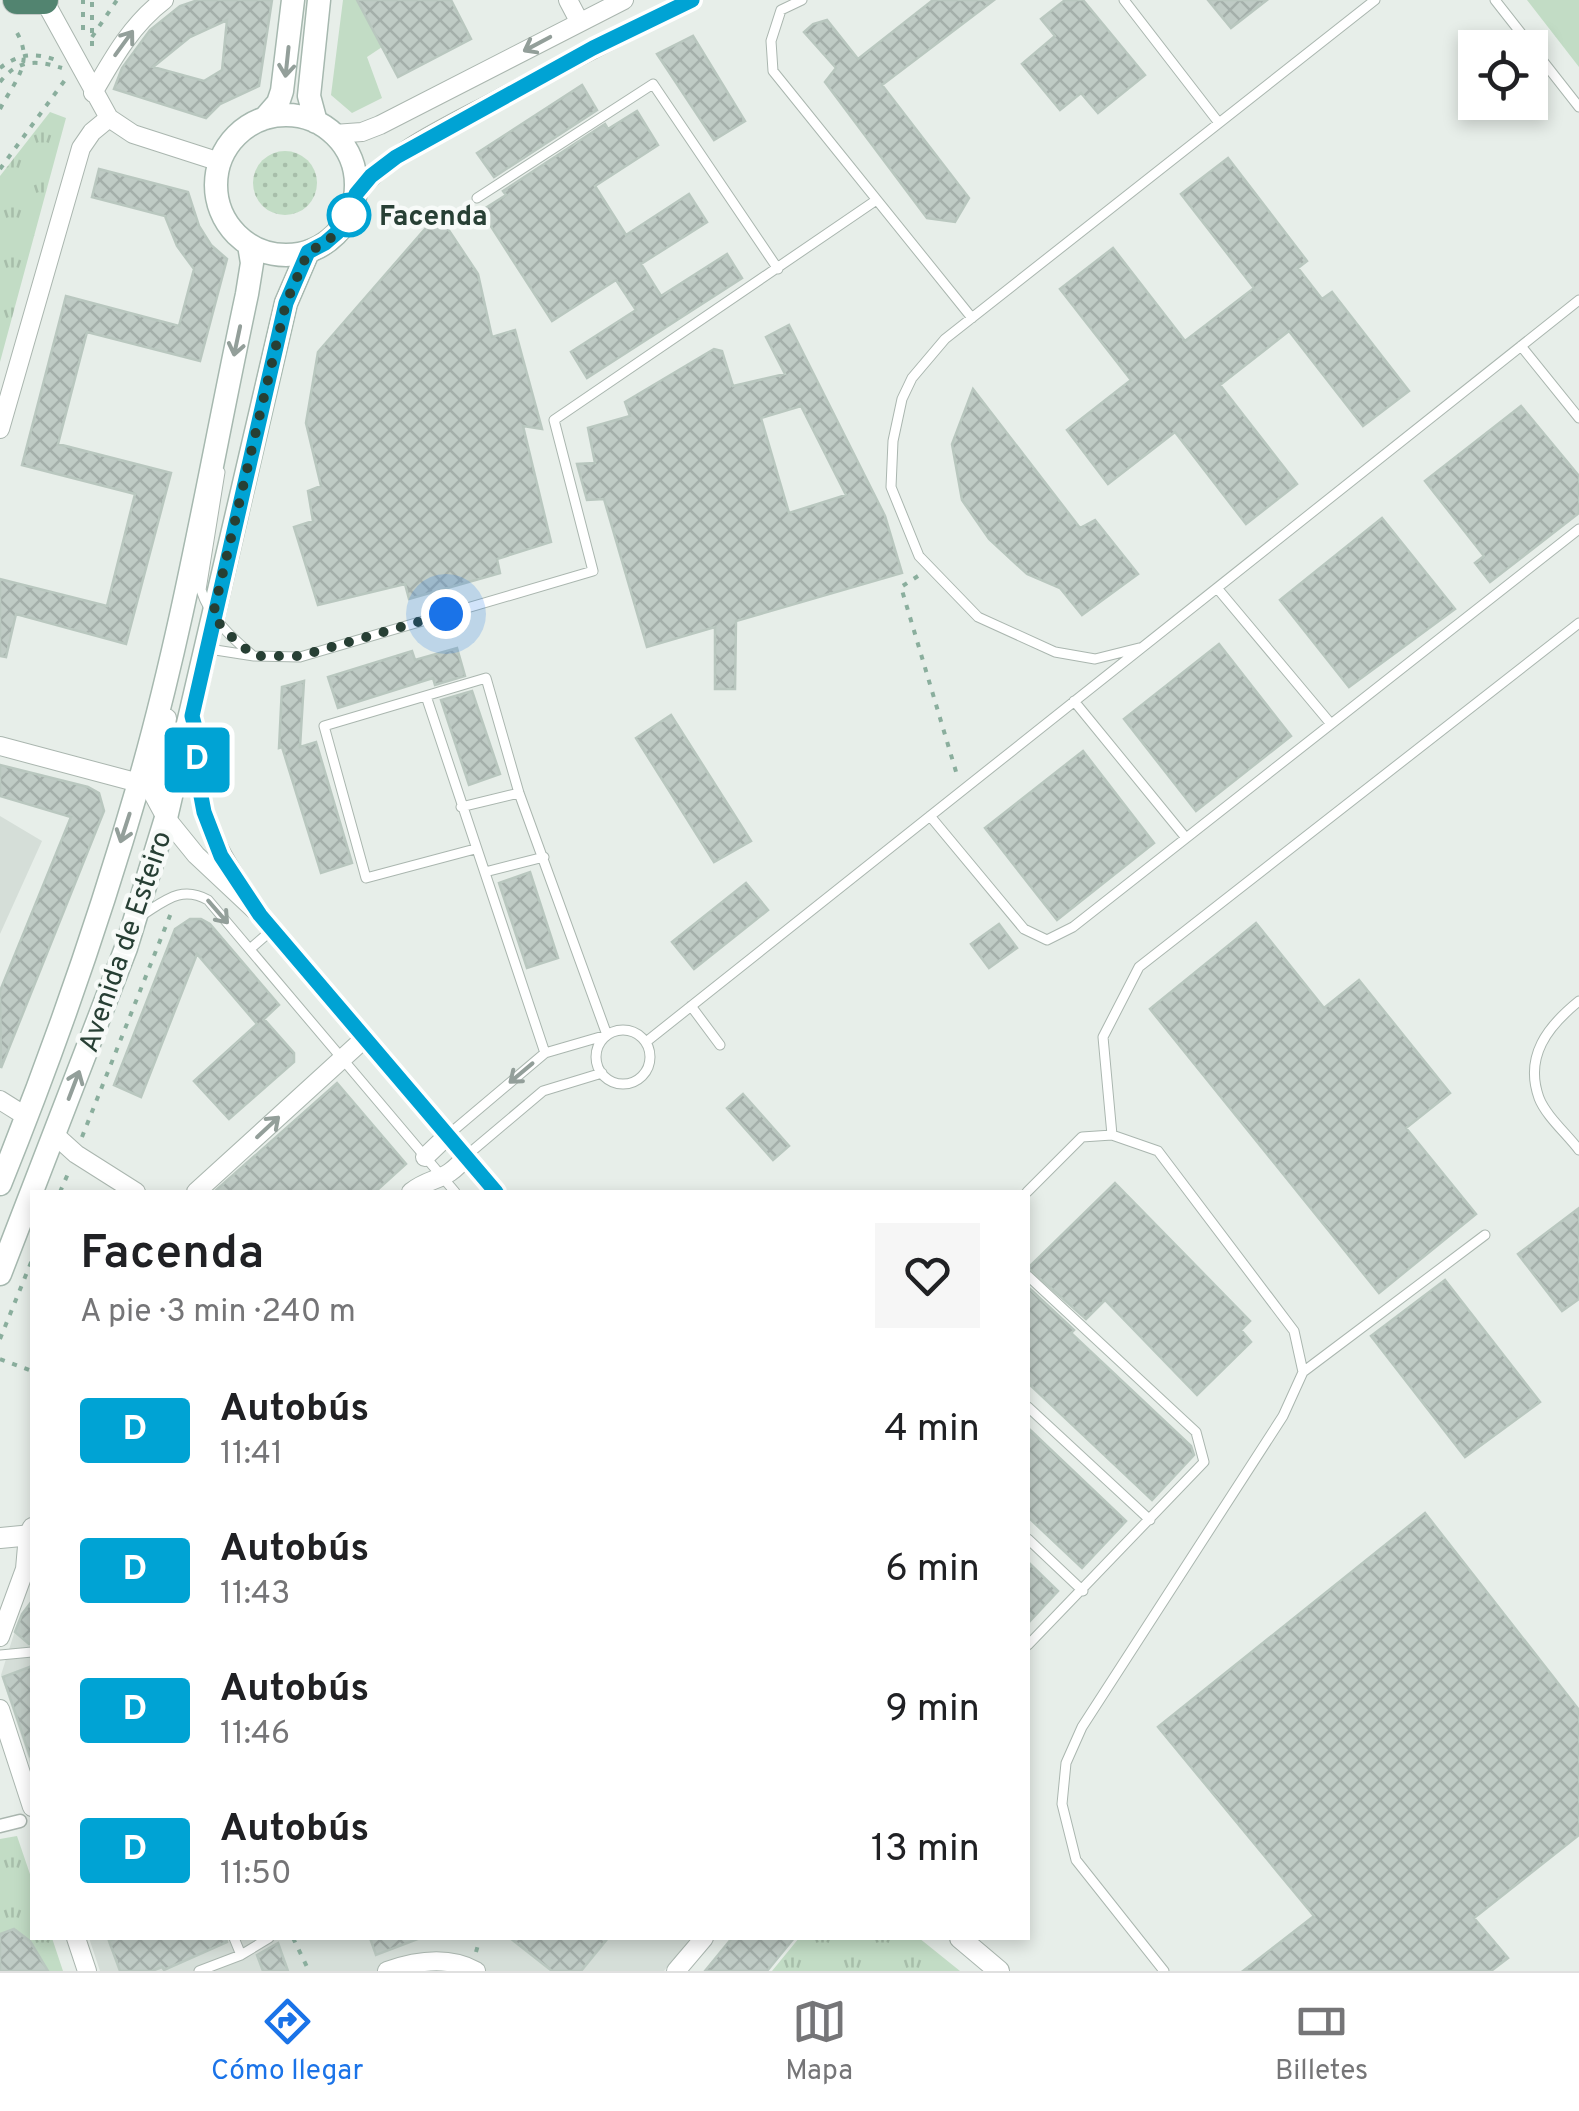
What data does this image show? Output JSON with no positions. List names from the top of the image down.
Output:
{
  "streets": {
    "main road": ["Avenida de Esteiro"]
  },
  "places": ["Facenda"],
  "lines": ["bus line D"],
  "page": {
    "on_map": "D",
    "heading": ["Facenda", "A pie · 3 min · 240 m"],
    "list": [
      {
        "mark": "D",
        "name": "Autobús",
        "note": "11:41",
        "value": "4 min"
      },
      {
        "mark": "D",
        "name": "Autobús",
        "note": "11:43",
        "value": "6 min"
      },
      {
        "mark": "D",
        "name": "Autobús",
        "note": "11:46",
        "value": "9 min"
      },
      {
        "mark": "D",
        "name": "Autobús",
        "note": "11:50",
        "value": "13 min"
      }
    ],
    "tabs": ["Cómo llegar", "Mapa", "Billetes"]
  }
}
